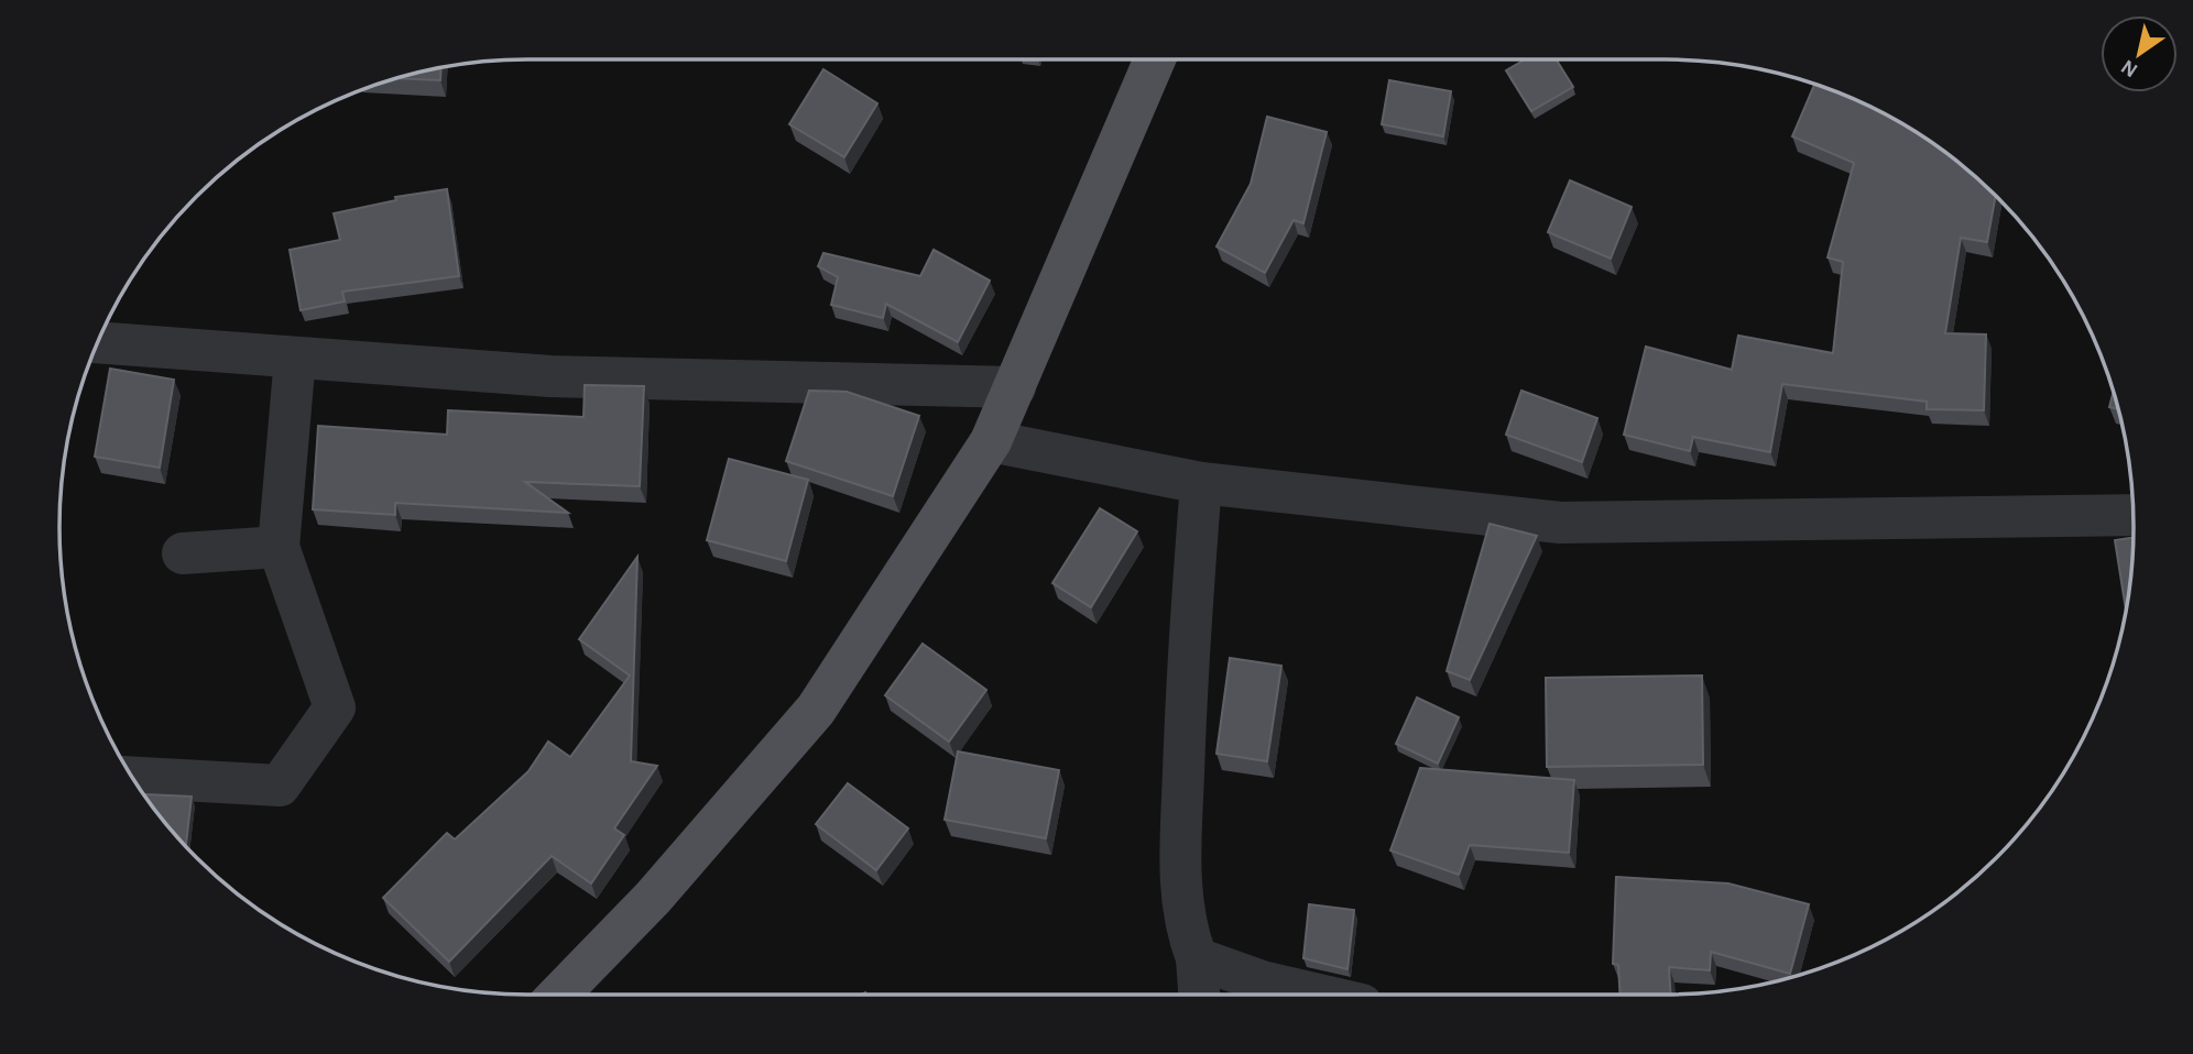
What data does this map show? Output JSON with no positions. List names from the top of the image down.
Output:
{
  "north": "bottom left"
}
